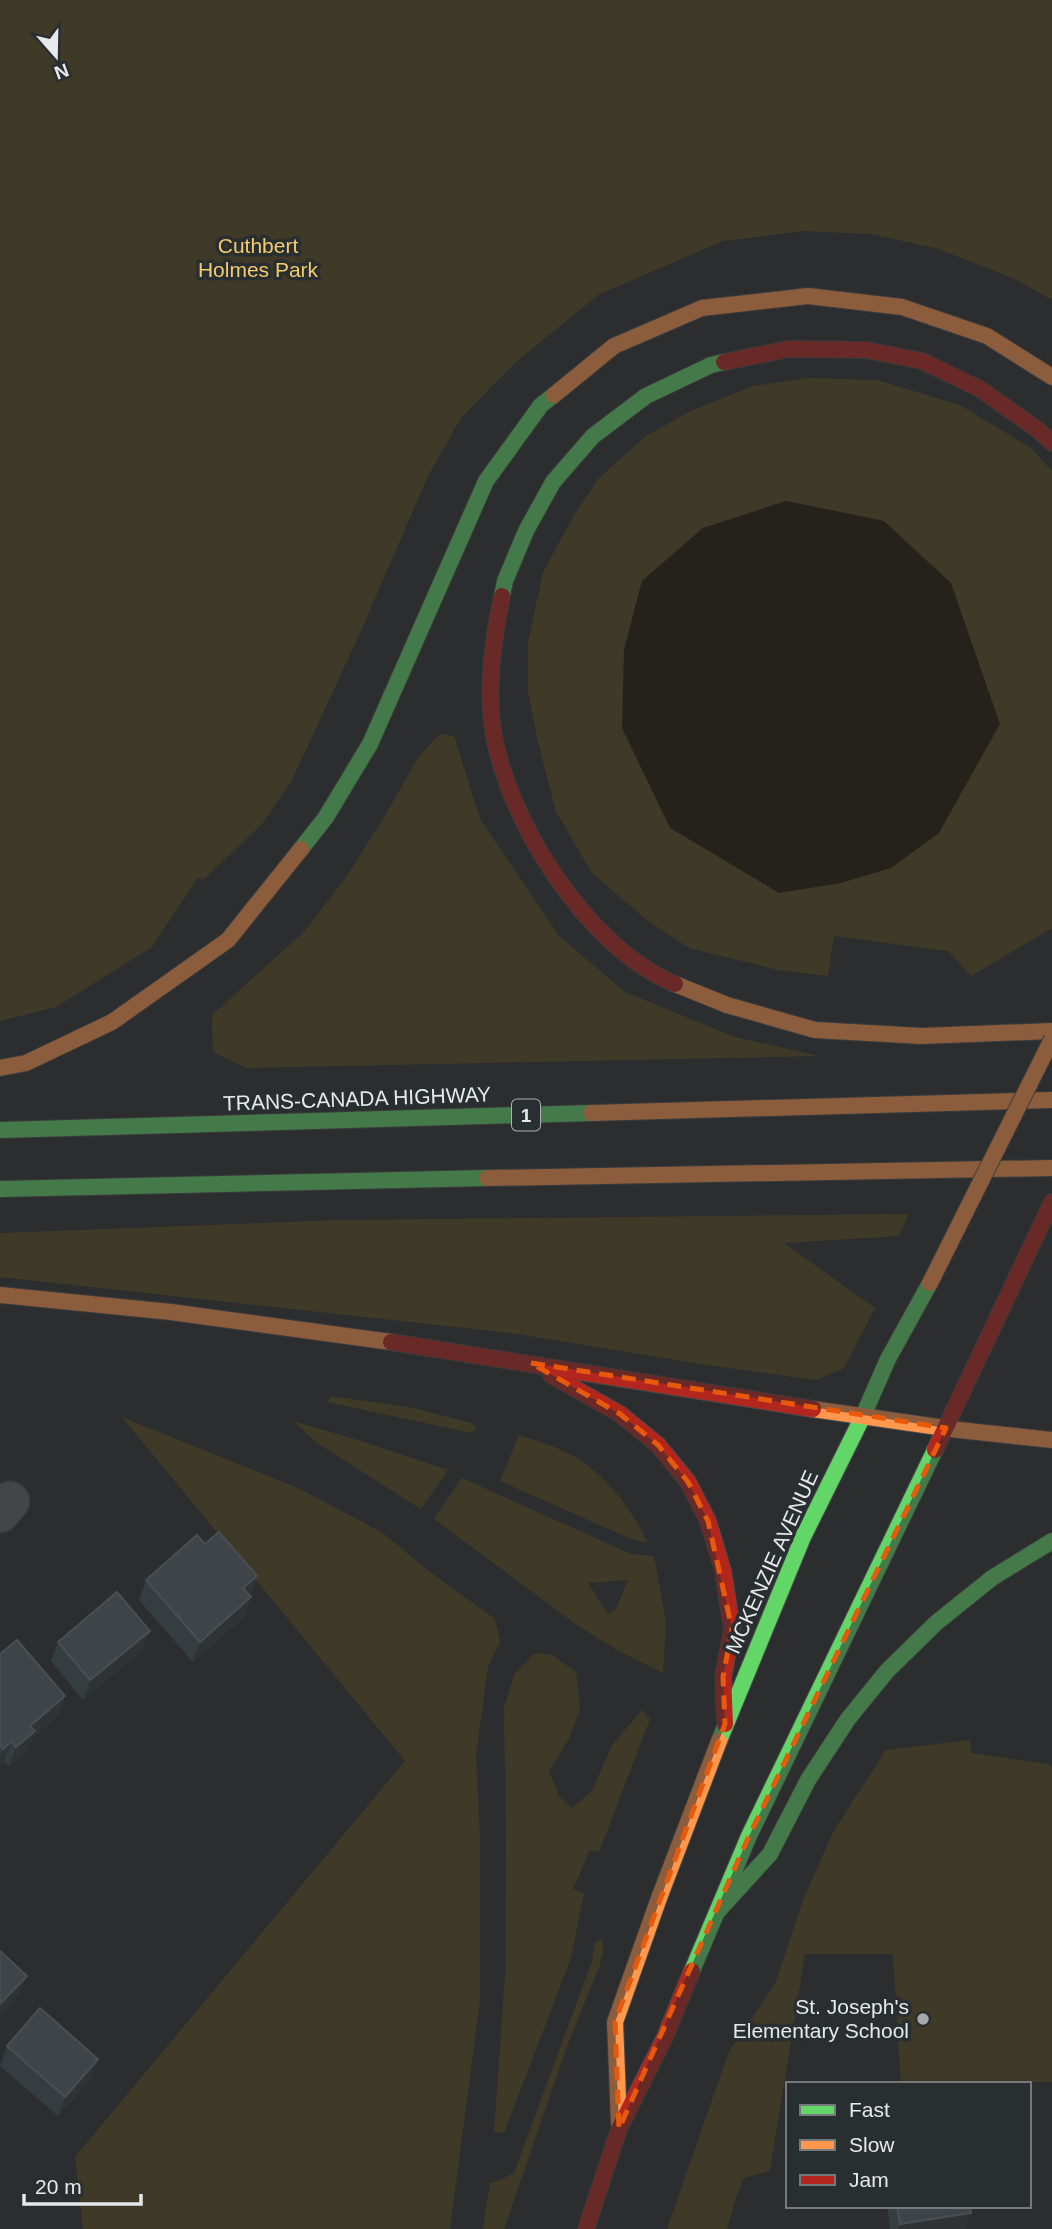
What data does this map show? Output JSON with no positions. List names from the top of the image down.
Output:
{
  "streets": {
    "main road": ["TRANS-CANADA HIGHWAY", "1", "MCKENZIE AVENUE"]
  },
  "parks": ["Cuthbert Holmes Park"],
  "places": ["St. Joseph's Elementary School"],
  "legend": ["Fast", "Slow", "Jam"],
  "scale_bar": "20 m",
  "north": "bottom"
}
